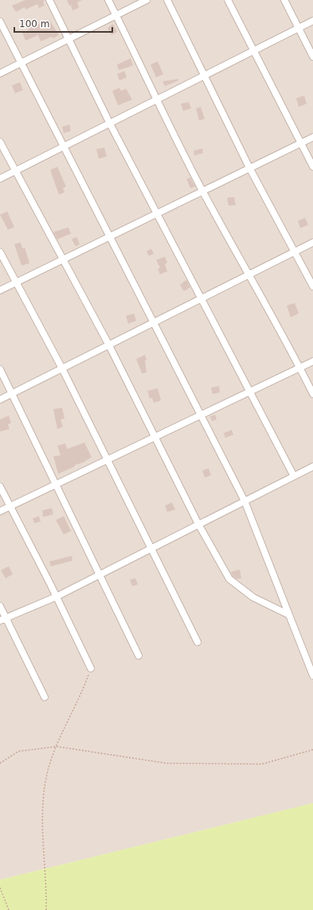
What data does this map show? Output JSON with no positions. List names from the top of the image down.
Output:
{
  "scale_bar": "100 m"
}
